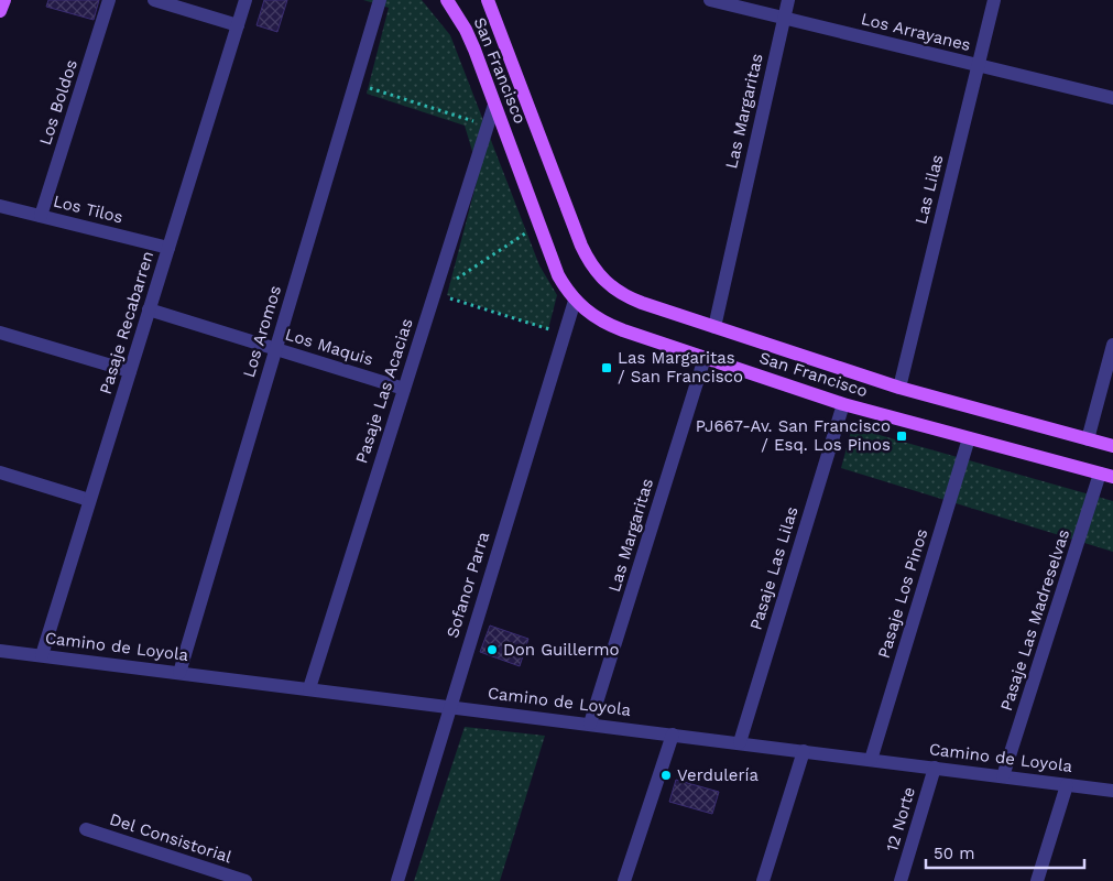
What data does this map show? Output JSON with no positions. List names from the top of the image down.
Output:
{
  "streets": {
    "main road": ["San Francisco"],
    "street": [
      "Los Arrayanes",
      "Los Boldos",
      "Las Margaritas",
      "Las Lilas",
      "Los Tilos",
      "Pasaje Recabarren",
      "Los Aromos",
      "Los Maquis",
      "Pasaje Las Acacias",
      "Pasaje Las Lilas",
      "Sofanor Parra",
      "Pasaje Los Pinos",
      "Pasaje Las Madreselvas",
      "Camino de Loyola",
      "12 Norte",
      "Del Consistorial"
    ]
  },
  "crossings": [
    ["Los Arrayanes", "Las Margaritas"],
    ["Los Arrayanes", "Las Lilas"],
    ["San Francisco", "Las Margaritas"],
    ["San Francisco", "Las Lilas"],
    ["San Francisco", "Pasaje Las Acacias"],
    ["San Francisco", "Pasaje Las Lilas"],
    ["San Francisco", "Sofanor Parra"],
    ["San Francisco", "Pasaje Los Pinos"],
    ["San Francisco", "Pasaje Las Madreselvas"],
    ["Los Boldos", "Los Tilos"],
    ["Las Margaritas", "Camino de Loyola"],
    ["Los Tilos", "Pasaje Recabarren"],
    ["Pasaje Recabarren", "Los Maquis"],
    ["Pasaje Recabarren", "Camino de Loyola"],
    ["Los Aromos", "Los Maquis"],
    ["Los Aromos", "Camino de Loyola"],
    ["Los Maquis", "Pasaje Las Acacias"],
    ["Pasaje Las Acacias", "Camino de Loyola"],
    ["Pasaje Las Lilas", "Camino de Loyola"],
    ["Sofanor Parra", "Camino de Loyola"],
    ["Pasaje Los Pinos", "Camino de Loyola"],
    ["Pasaje Las Madreselvas", "Camino de Loyola"],
    ["Camino de Loyola", "12 Norte"]
  ],
  "places": {
    "transit": ["Las Margaritas / San Francisco", "PJ667-Av. San Francisco / Esq. Los Pinos"],
    "other": ["Don Guillermo", "Verdulería"]
  },
  "scale_bar": "50 m"
}
